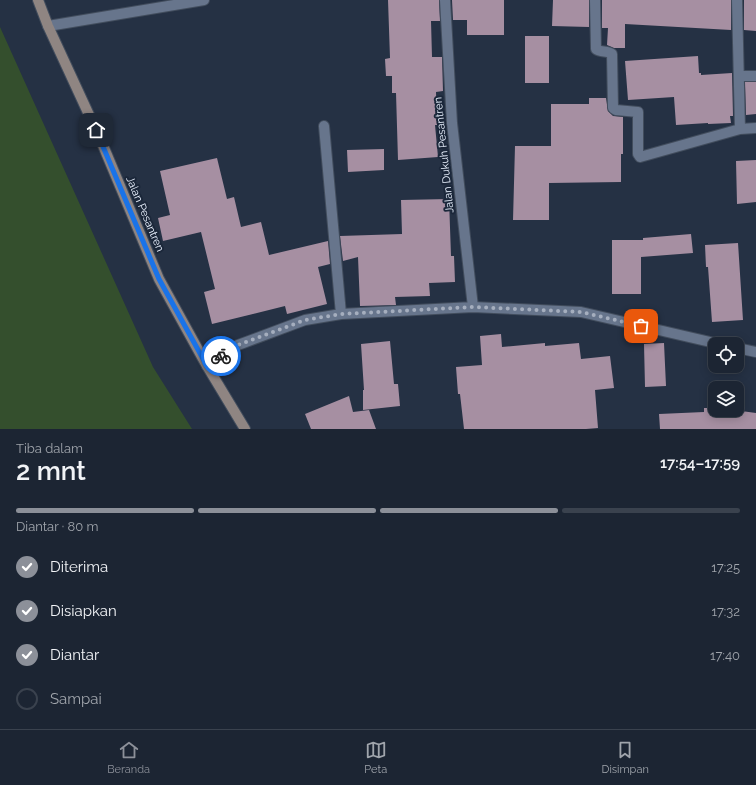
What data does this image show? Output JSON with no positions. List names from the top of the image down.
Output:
{
  "streets": {
    "main road": ["Jalan Pesantren"],
    "street": ["Jalan Dukuh Pesantren"]
  },
  "page": {
    "heading": ["2 mnt", "Tiba dalam", "17:54–17:59"],
    "bar": "Diantar · 80 m",
    "list": [
      ["Diterima", "17:25"],
      ["Disiapkan", "17:32"],
      ["Diantar", "17:40"],
      "Sampai"
    ],
    "tabs": ["Beranda", "Peta", "Disimpan"]
  }
}
